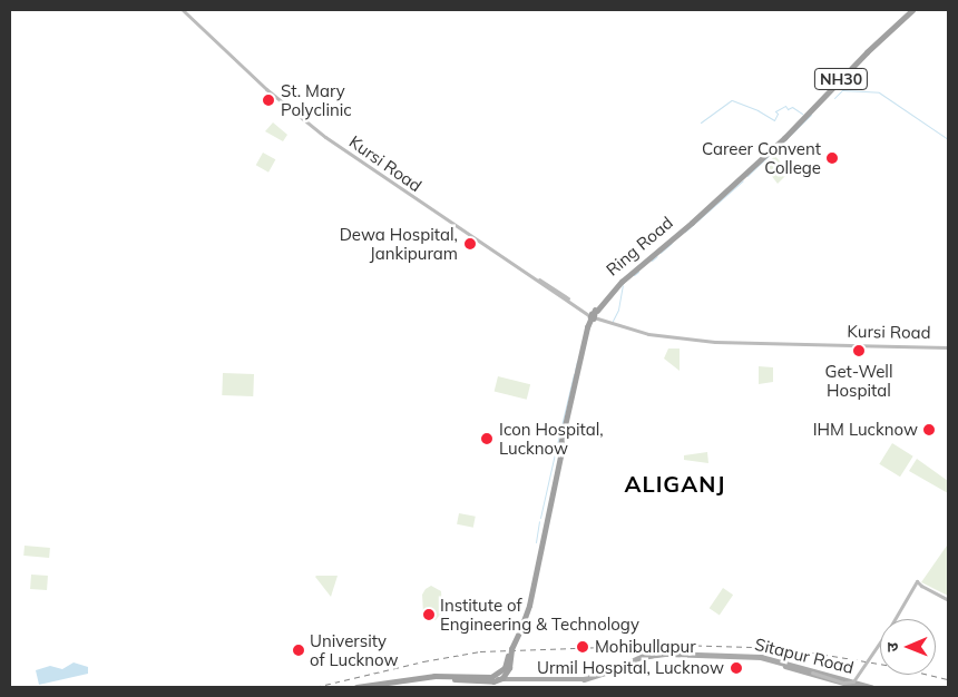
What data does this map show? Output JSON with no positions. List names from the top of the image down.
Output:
{
  "streets": {
    "highway": ["NH30", "Ring Road", "Sitapur Road"],
    "main road": ["Kursi Road"]
  },
  "crossings": [
    ["NH30", "Ring Road"],
    ["NH30", "Sitapur Road"]
  ],
  "districts": ["ALIGANJ"],
  "places": [
    "St. Mary Polyclinic",
    "Career Convent College",
    "Dewa Hospital, Jankipuram",
    "Get-Well Hospital",
    "IHM Lucknow",
    "Icon Hospital, Lucknow",
    "Institute of Engineering & Technology",
    "Mohibullapur",
    "University of Lucknow",
    "Urmil Hospital, Lucknow"
  ],
  "north": "left"
}
